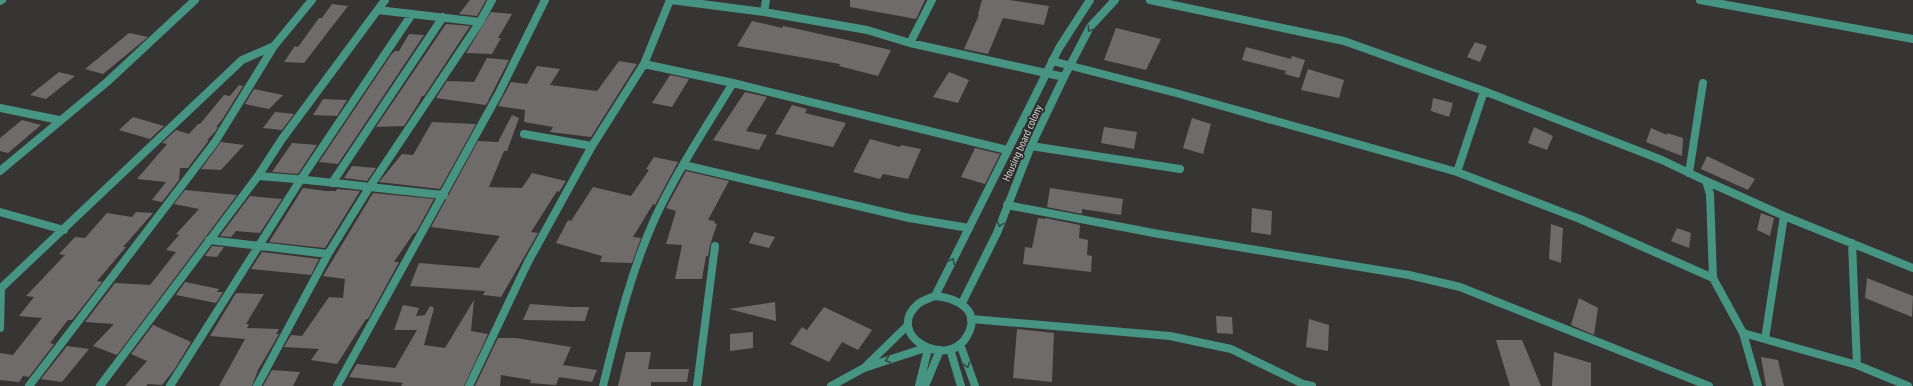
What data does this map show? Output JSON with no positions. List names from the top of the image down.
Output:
{
  "streets": {
    "street": ["Housing board colony"]
  }
}
